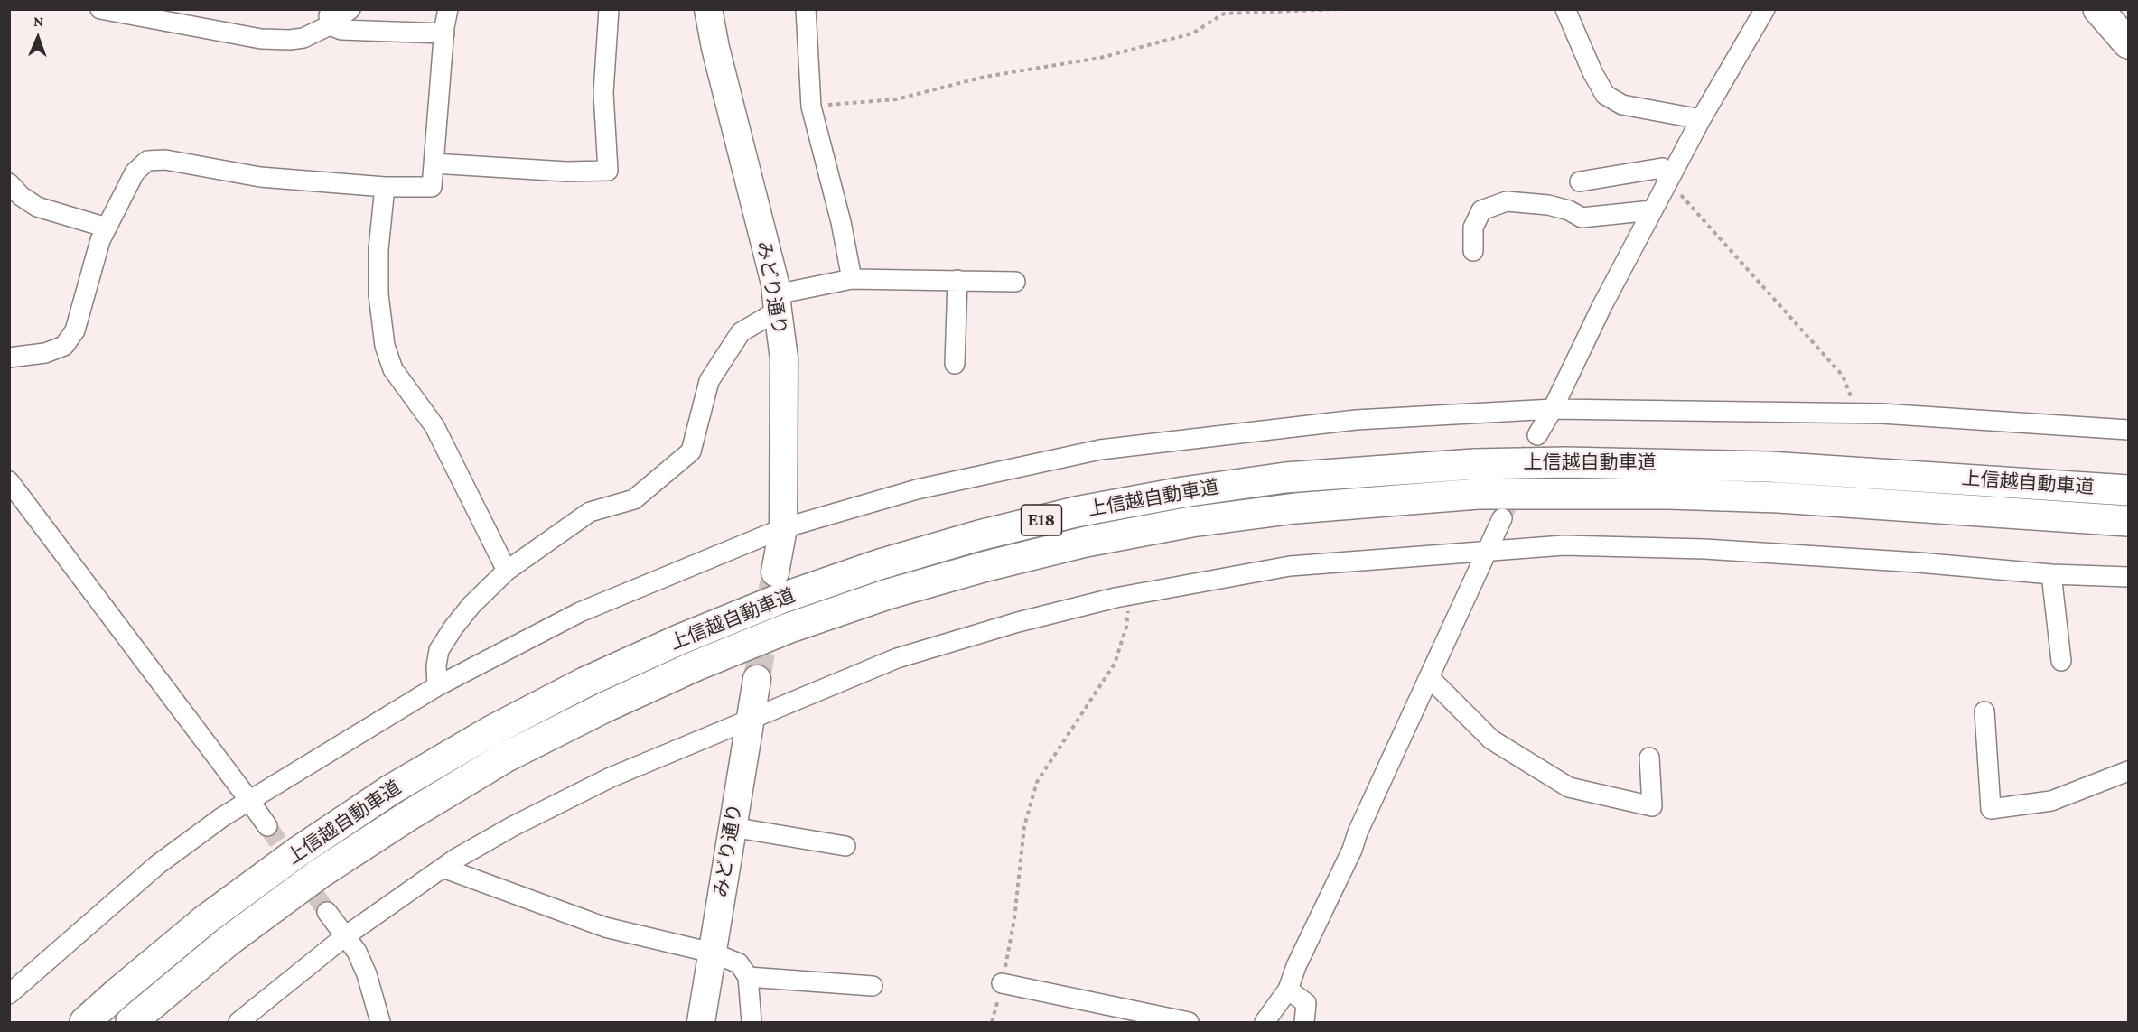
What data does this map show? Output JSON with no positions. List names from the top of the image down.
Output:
{
  "streets": {
    "main road": ["上信越自動車道", "E18"],
    "street": ["みどり通り"]
  },
  "north": "top"
}
